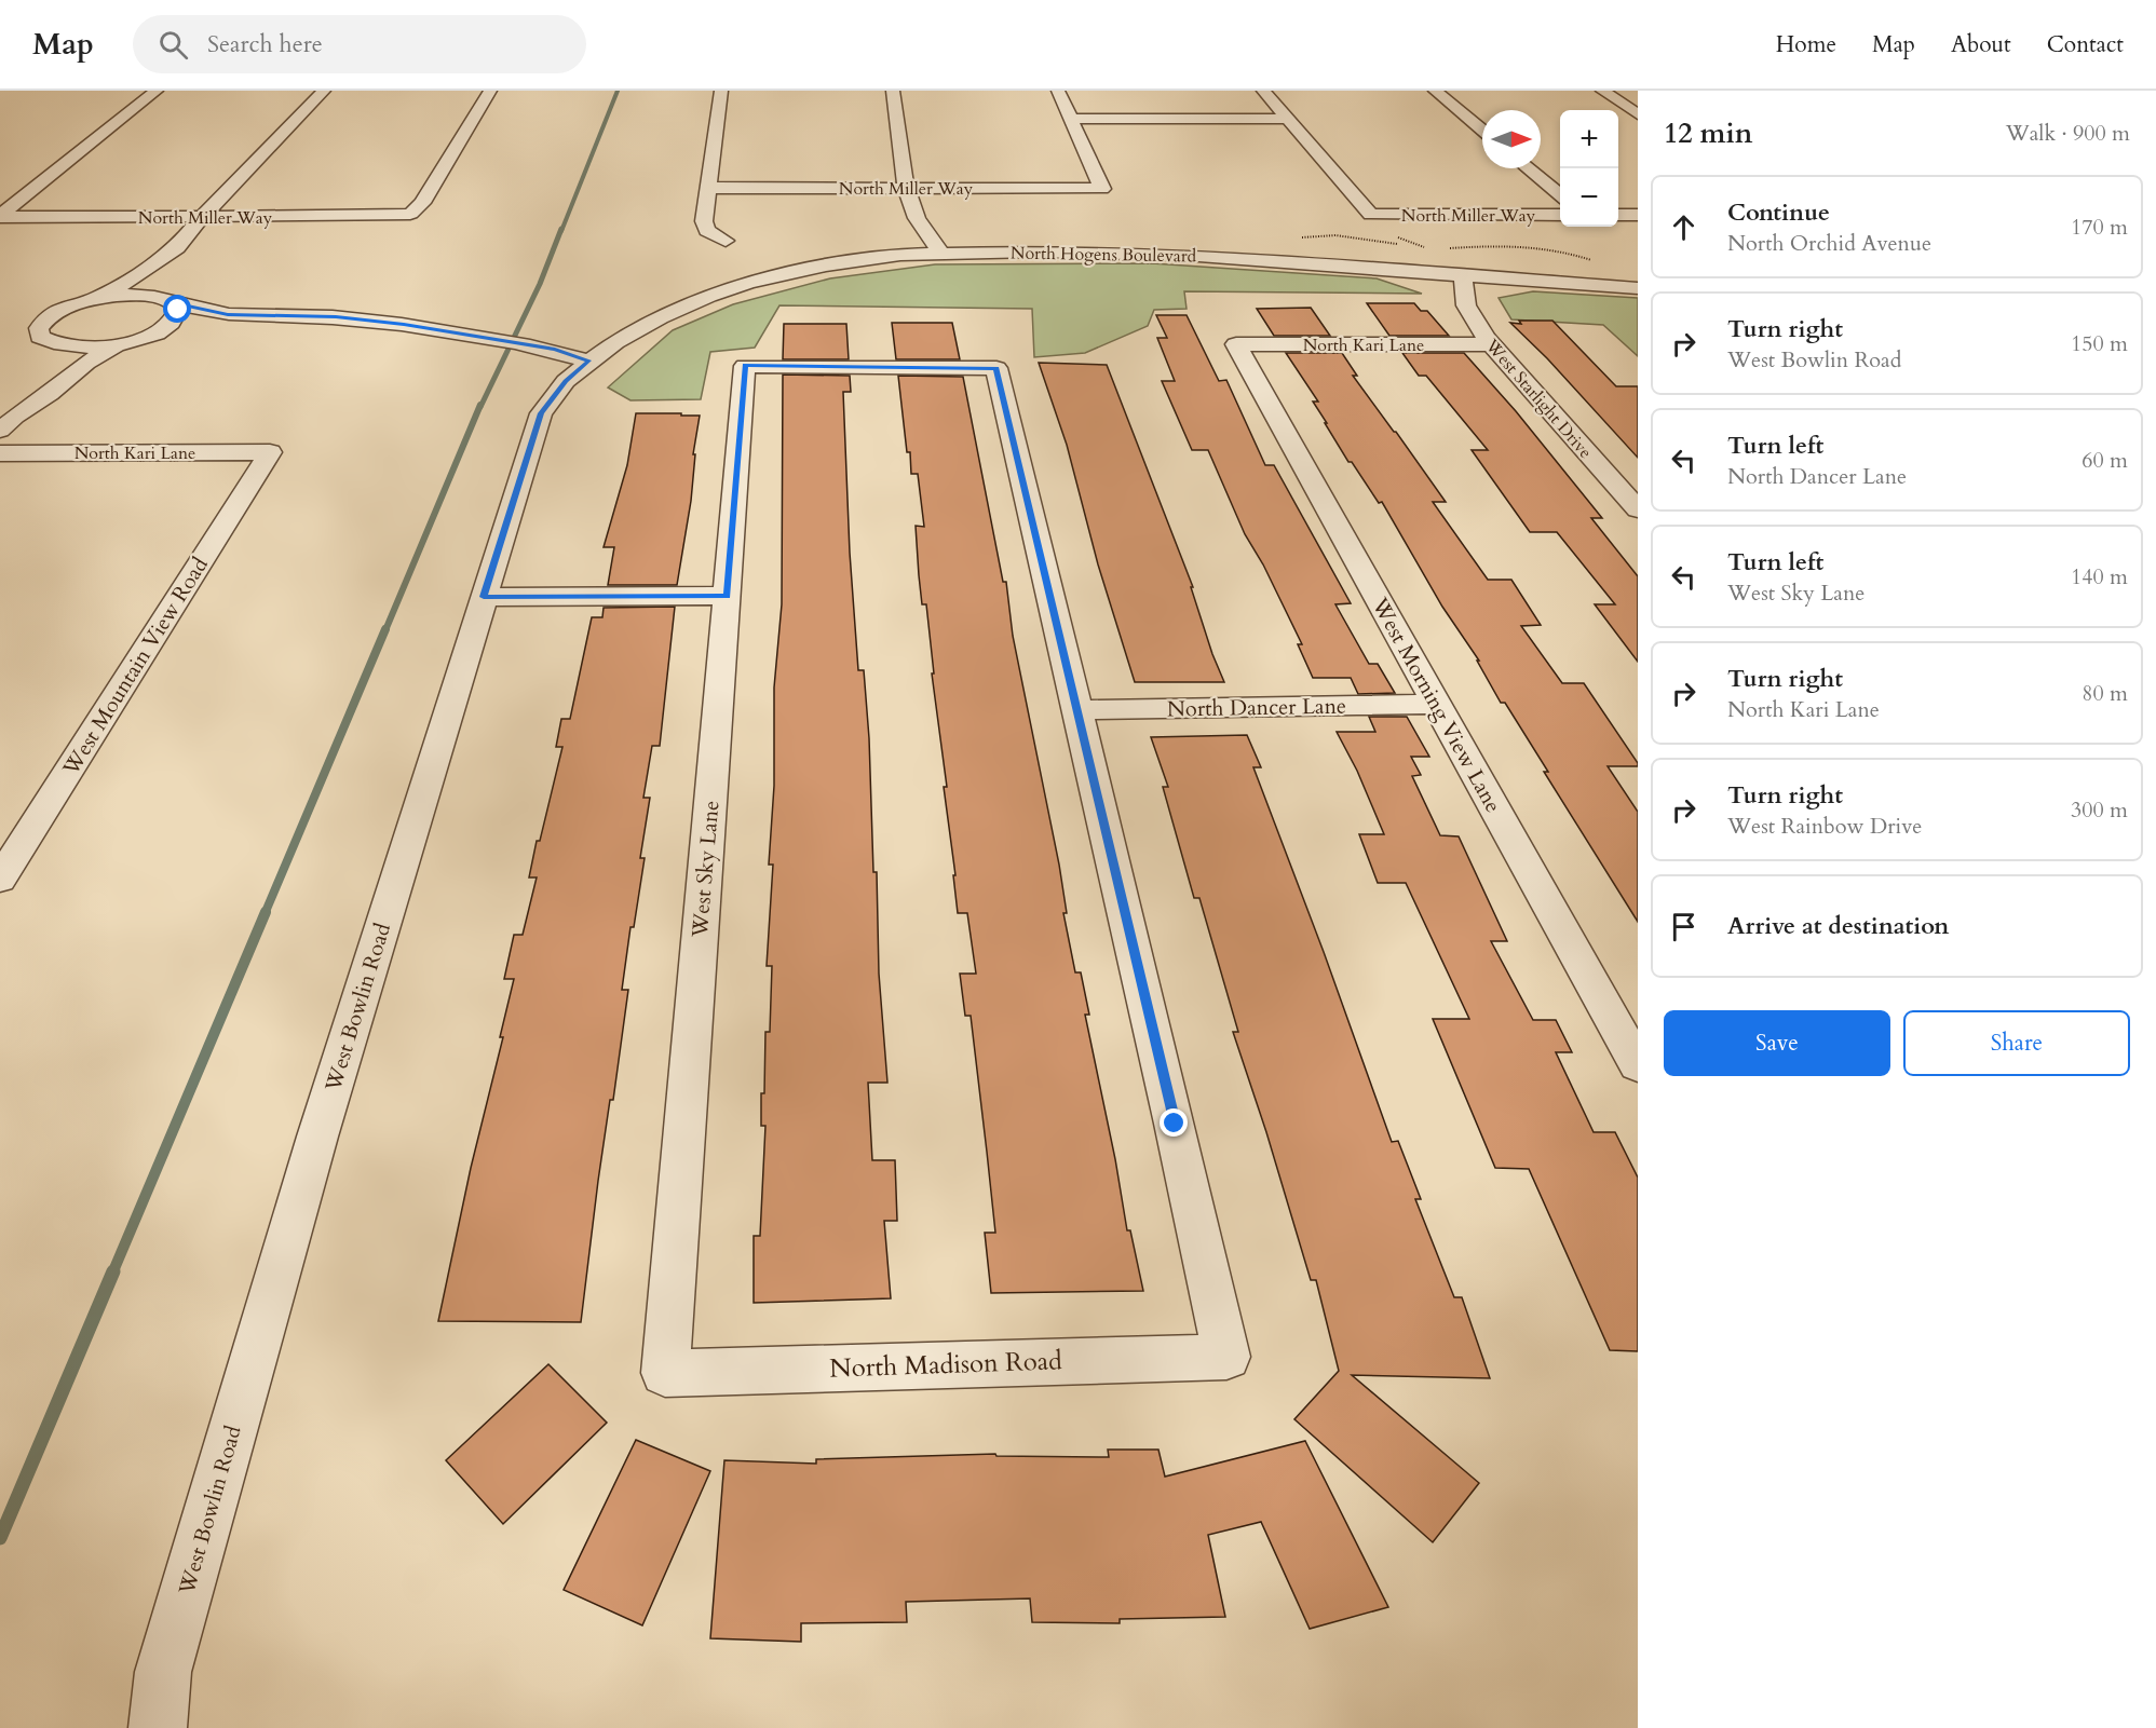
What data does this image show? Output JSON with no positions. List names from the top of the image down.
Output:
{
  "streets": {
    "street": [
      "North Miller Way",
      "North Hogens Boulevard",
      "North Kari Lane",
      "West Starlight Drive",
      "West Mountain View Road",
      "West Morning View Lane",
      "North Dancer Lane",
      "West Sky Lane",
      "West Bowlin Road",
      "North Madison Road"
    ]
  },
  "crossings": [
    ["North Hogens Boulevard", "West Starlight Drive"],
    ["North Hogens Boulevard", "West Bowlin Road"],
    ["North Kari Lane", "West Starlight Drive"],
    ["North Kari Lane", "West Mountain View Road"],
    ["North Kari Lane", "West Morning View Lane"],
    ["West Morning View Lane", "North Dancer Lane"],
    ["North Dancer Lane", "West Sky Lane"],
    ["North Dancer Lane", "North Madison Road"],
    ["West Sky Lane", "North Madison Road"]
  ],
  "north": "right",
  "page": {
    "header": "Map",
    "search": "Search here",
    "nav": [
      "Home",
      "Map",
      "About",
      "Contact"
    ],
    "heading": ["12 min", "Walk · 900 m"],
    "map_buttons": ["+", "−"],
    "list": [
      ["Continue", "North Orchid Avenue", "170 m"],
      ["Turn right", "West Bowlin Road", "150 m"],
      ["Turn left", "North Dancer Lane", "60 m"],
      ["Turn left", "West Sky Lane", "140 m"],
      ["Turn right", "North Kari Lane", "80 m"],
      ["Turn right", "West Rainbow Drive", "300 m"],
      "Arrive at destination"
    ],
    "buttons": ["Save", "Share"]
  }
}
